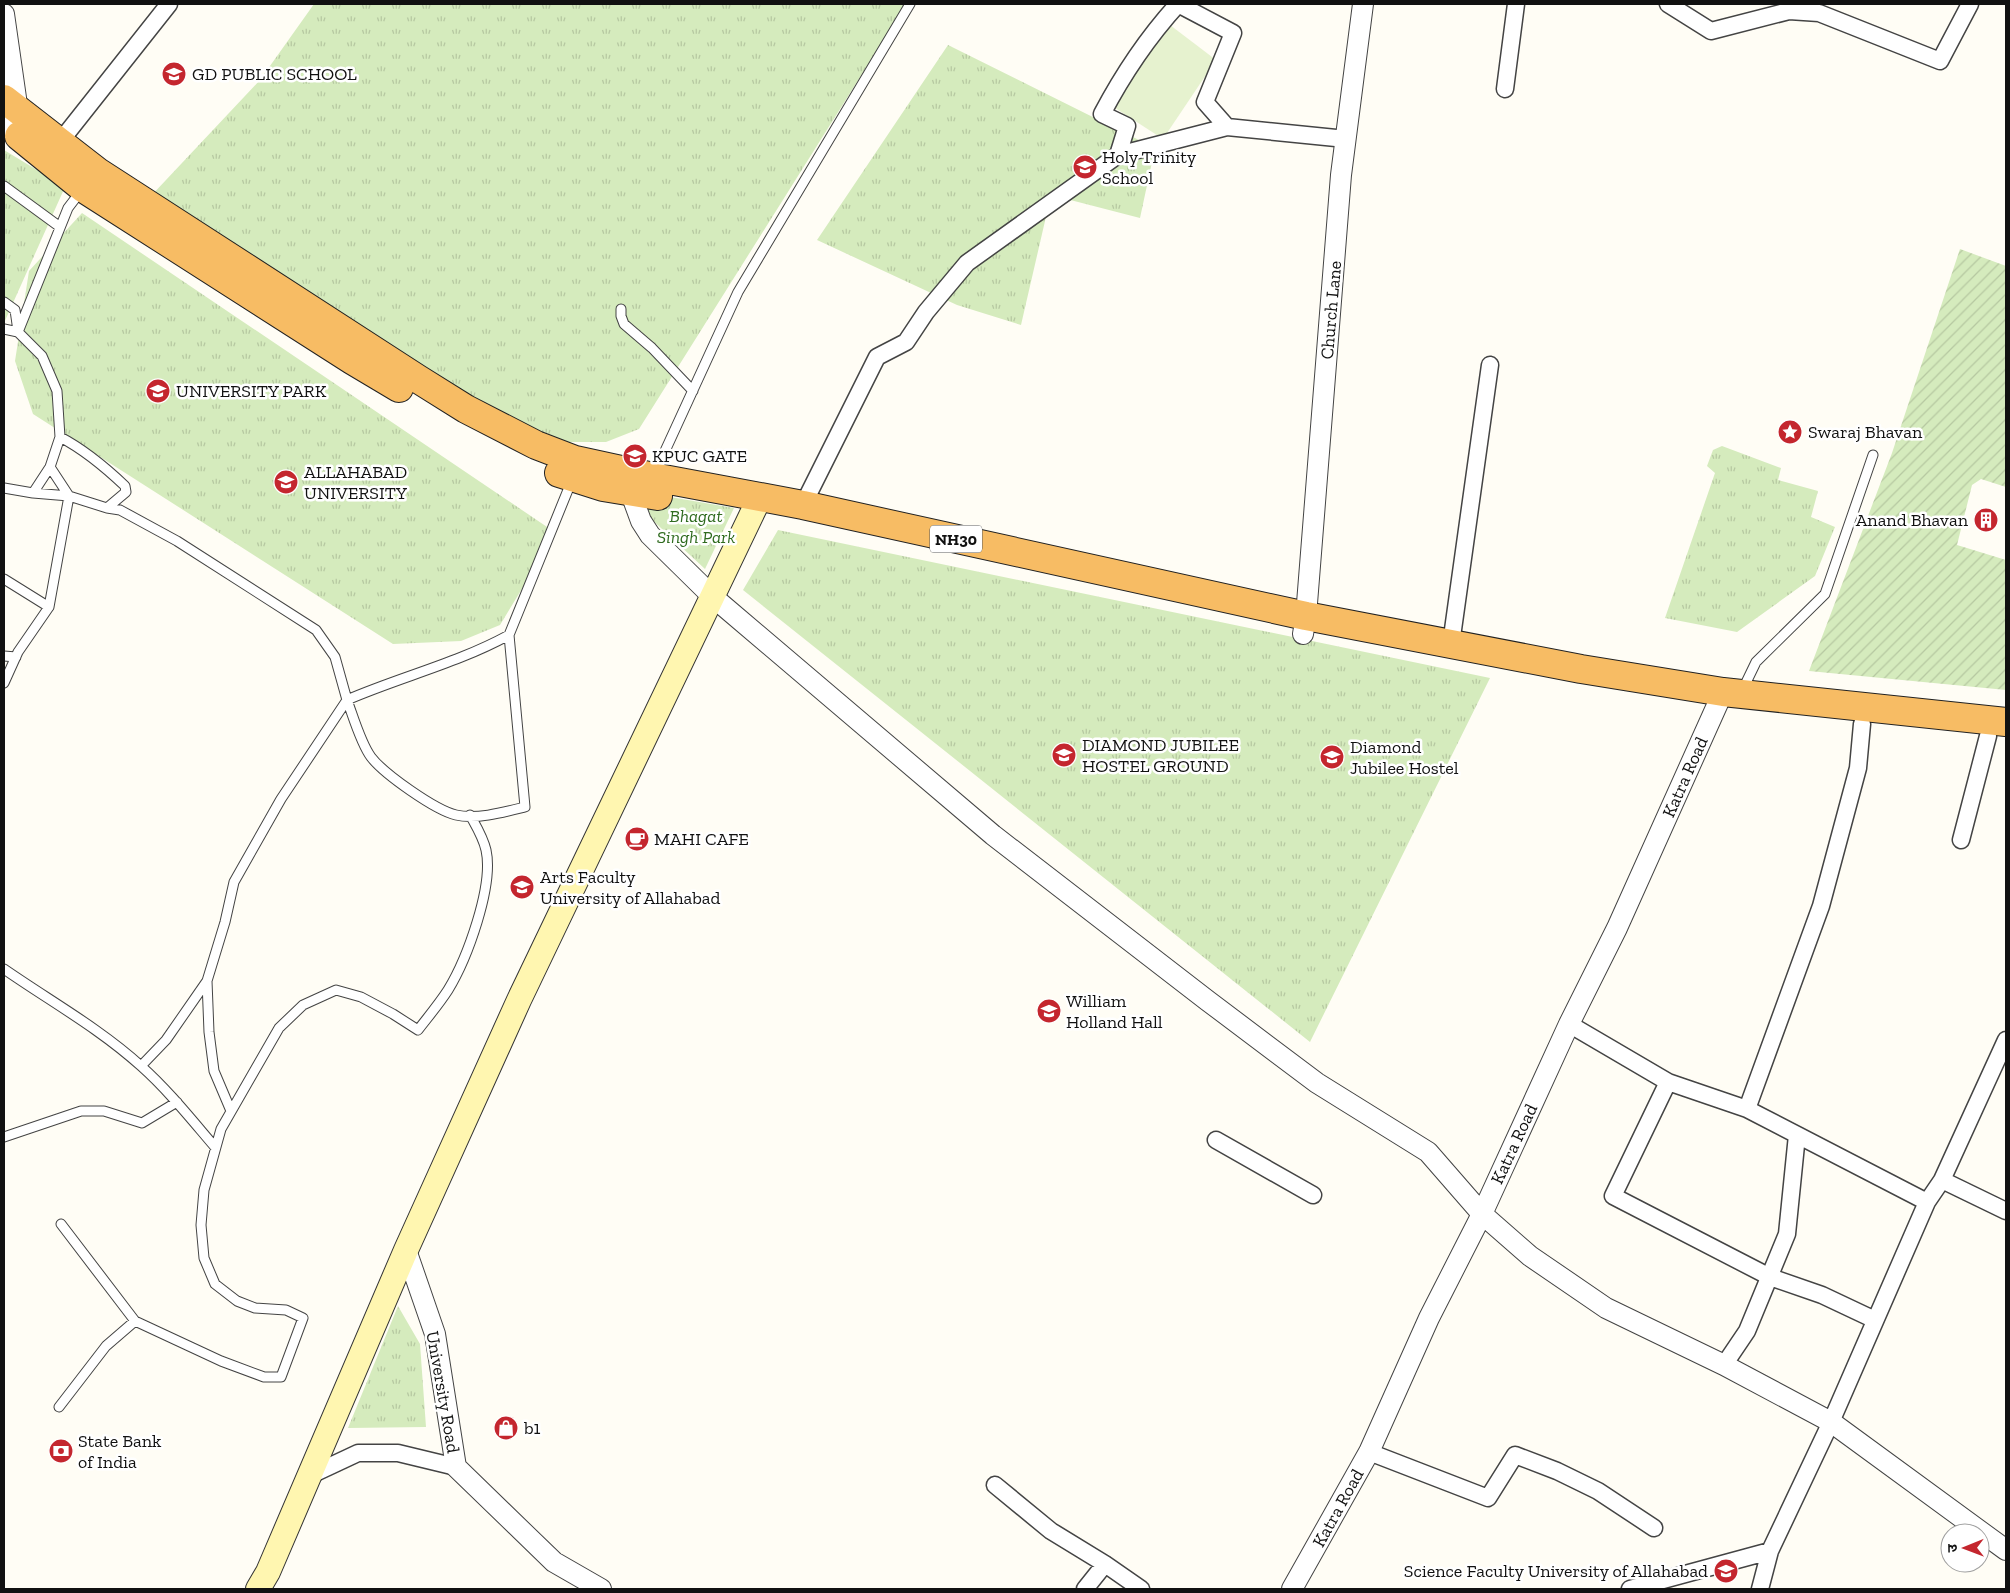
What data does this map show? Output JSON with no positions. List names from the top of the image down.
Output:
{
  "streets": {
    "highway": ["NH30"],
    "street": ["Church Lane", "Katra Road", "University Road"]
  },
  "crossings": [
    ["Church Lane", "NH30"],
    ["NH30", "Katra Road"]
  ],
  "parks": ["Bhagat Singh Park"],
  "places": {
    "school or university": [
      "GD PUBLIC SCHOOL",
      "Holy Trinity School",
      "UNIVERSITY PARK",
      "KPUC GATE",
      "ALLAHABAD UNIVERSITY",
      "DIAMOND JUBILEE HOSTEL GROUND",
      "Diamond Jubilee Hostel",
      "Arts Faculty University of Allahabad",
      "William Holland Hall",
      "Science Faculty University of Allahabad"
    ],
    "place": ["Swaraj Bhavan"],
    "building": ["Anand Bhavan"],
    "cafe": ["MAHI CAFE"],
    "shop": ["b1"],
    "bank": ["State Bank of India"]
  },
  "north": "left"
}
